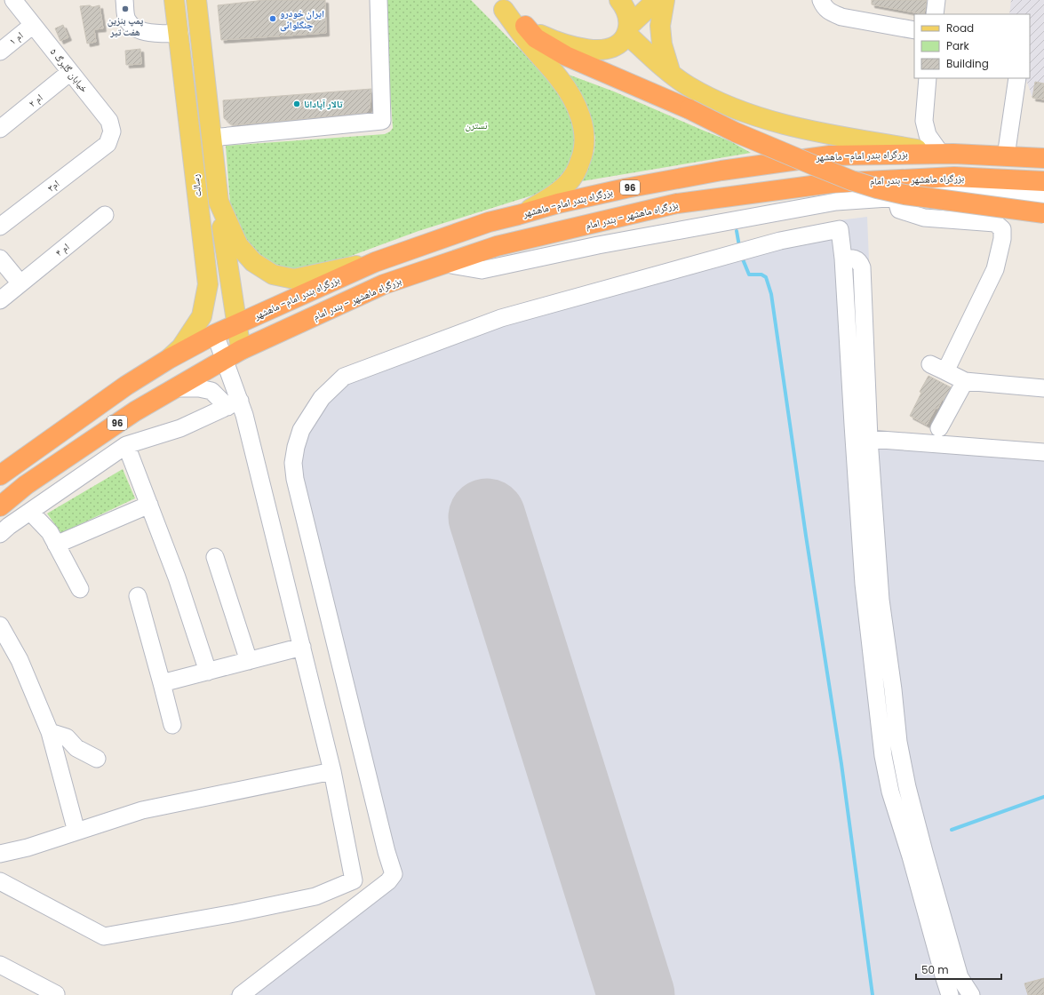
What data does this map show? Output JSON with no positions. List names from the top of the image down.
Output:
{
  "streets": {
    "highway": ["بزرگراه بندر امام- ماهشهر", "بزرگراه ماهشهر - بندر امام", "96"],
    "main road": ["رسالت"],
    "street": [
      "ام ۱",
      "خیابان گلبرگ ۵",
      "ام ۲",
      "ام۳",
      "ام ۴"
    ]
  },
  "crossings": [
    ["ام ۱", "خیابان گلبرگ ۵"],
    ["خیابان گلبرگ ۵", "ام ۲"],
    ["خیابان گلبرگ ۵", "ام۳"],
    ["بزرگراه بندر امام- ماهشهر", "رسالت"],
    ["بزرگراه بندر امام- ماهشهر", "96"],
    ["بزرگراه ماهشهر - بندر امام", "رسالت"],
    ["بزرگراه ماهشهر - بندر امام", "96"],
    ["رسالت", "96"]
  ],
  "parks": ["نسترن"],
  "places": ["پمپ بنزین هفت تیر", "ایران خودرو چنگلوائی", "تالار آپادانا"],
  "legend": ["Road", "Park", "Building"],
  "scale_bar": "50 m"
}
